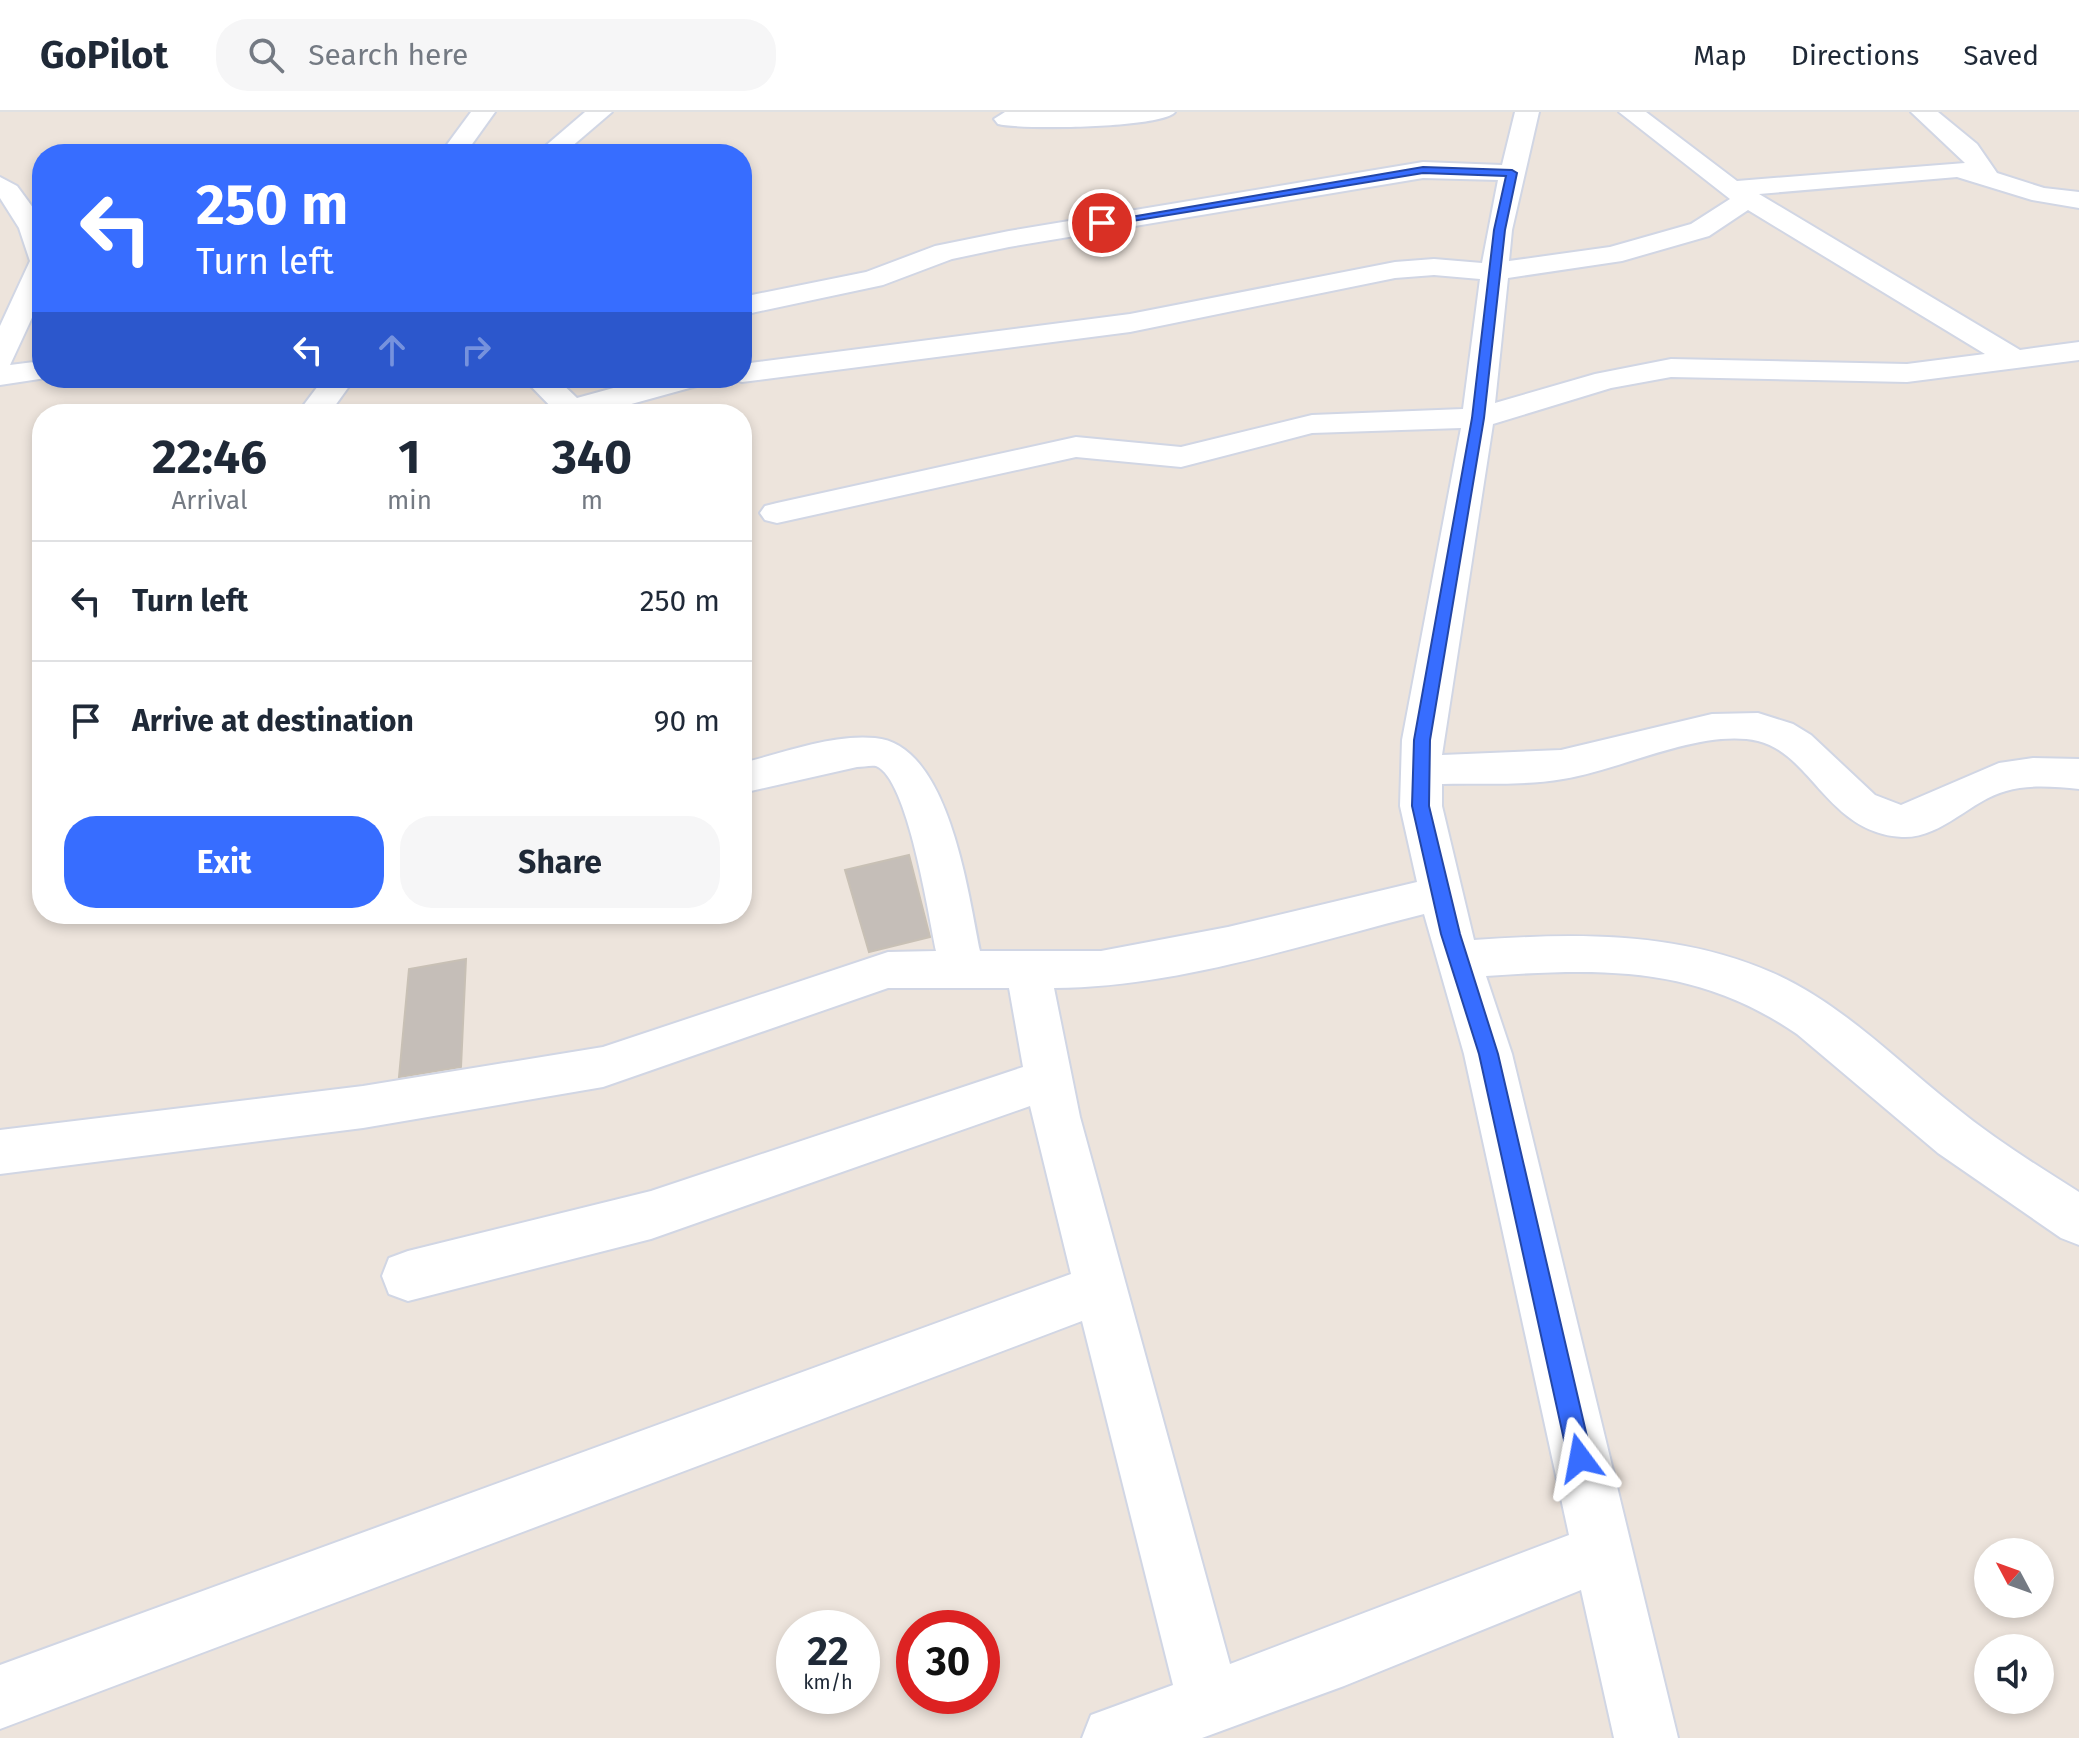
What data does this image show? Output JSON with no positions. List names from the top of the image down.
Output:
{
  "north": "top left",
  "page": {
    "header": "GoPilot",
    "search": "Search here",
    "nav": ["Map", "Directions", "Saved"],
    "turn": ["250 m", "Turn left"],
    "eta": [
      "22:46",
      "Arrival",
      "1",
      "min",
      "340",
      "m"
    ],
    "list": [
      {
        "name": "Turn left",
        "value": "250 m"
      },
      {
        "name": "Arrive at destination",
        "value": "90 m"
      }
    ],
    "buttons": ["Exit", "Share"],
    "speed": "22 km/h",
    "limit": "30"
  }
}
